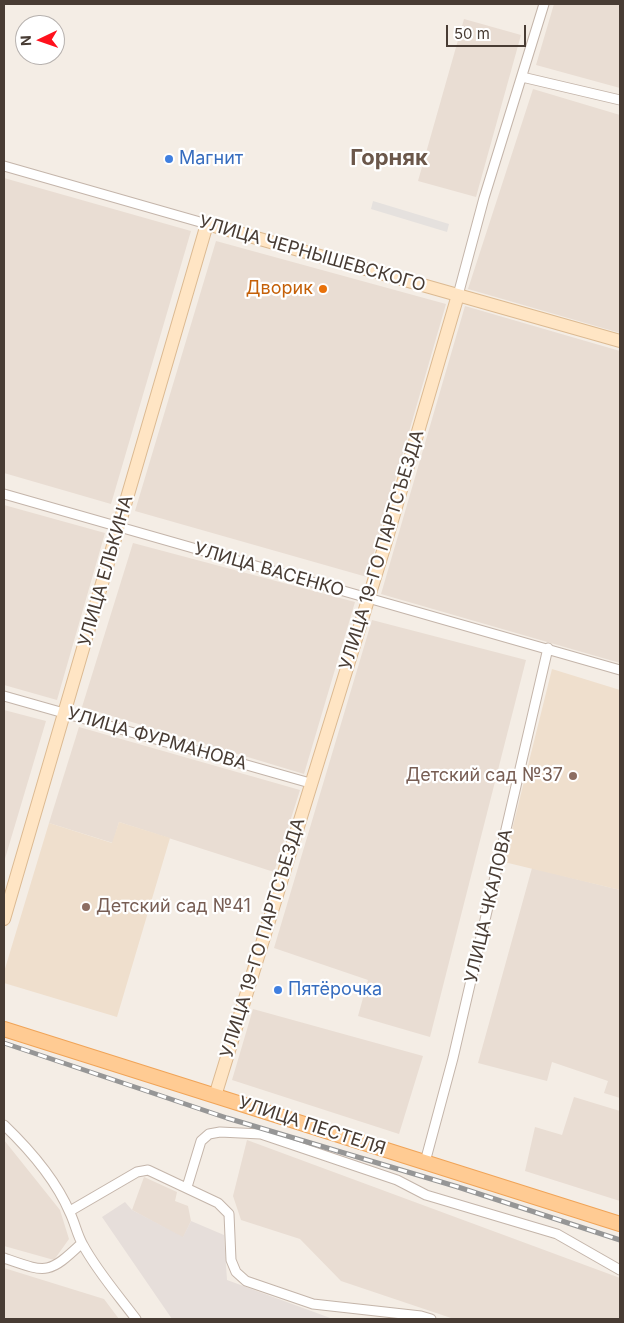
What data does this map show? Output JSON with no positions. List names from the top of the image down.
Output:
{
  "streets": {
    "main road": ["УЛИЦА ПЕСТЕЛЯ"],
    "street": [
      "УЛИЦА ЧЕРНЫШЕВСКОГО",
      "УЛИЦА 19-ГО ПАРТСЪЕЗДА",
      "УЛИЦА ВАСЕНКО",
      "УЛИЦА ЕЛЬКИНА",
      "УЛИЦА ФУРМАНОВА",
      "УЛИЦА ЧКАЛОВА"
    ]
  },
  "crossings": [
    ["УЛИЦА ЧЕРНЫШЕВСКОГО", "УЛИЦА 19-ГО ПАРТСЪЕЗДА"],
    ["УЛИЦА ЧЕРНЫШЕВСКОГО", "УЛИЦА ЕЛЬКИНА"],
    ["УЛИЦА 19-ГО ПАРТСЪЕЗДА", "УЛИЦА ВАСЕНКО"],
    ["УЛИЦА 19-ГО ПАРТСЪЕЗДА", "УЛИЦА ФУРМАНОВА"],
    ["УЛИЦА 19-ГО ПАРТСЪЕЗДА", "УЛИЦА ПЕСТЕЛЯ"],
    ["УЛИЦА ВАСЕНКО", "УЛИЦА ЕЛЬКИНА"],
    ["УЛИЦА ВАСЕНКО", "УЛИЦА ЧКАЛОВА"],
    ["УЛИЦА ЕЛЬКИНА", "УЛИЦА ФУРМАНОВА"],
    ["УЛИЦА ЧКАЛОВА", "УЛИЦА ПЕСТЕЛЯ"]
  ],
  "districts": ["Горняк"],
  "places": [
    "Магнит",
    "Дворик",
    "Детский сад №37",
    "Детский сад №41",
    "Пятёрочка"
  ],
  "scale_bar": "50 m",
  "north": "left"
}
